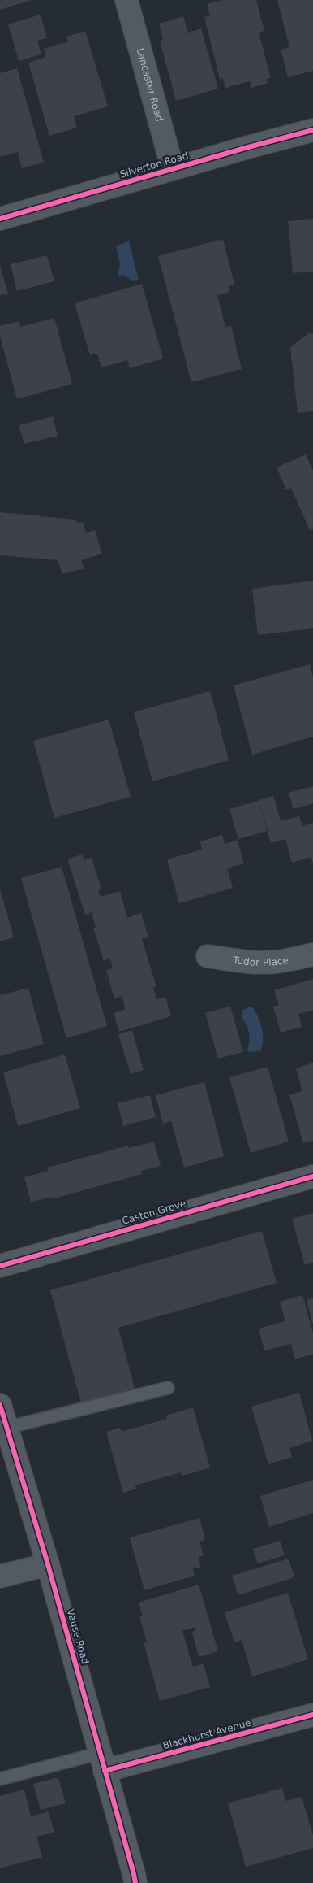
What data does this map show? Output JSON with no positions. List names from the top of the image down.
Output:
{
  "streets": {
    "street": [
      "Lancaster Road",
      "Silverton Road",
      "Tudor Place",
      "Caston Grove",
      "Vause Road",
      "Blackhurst Avenue"
    ]
  },
  "crossings": [
    ["Lancaster Road", "Silverton Road"],
    ["Vause Road", "Blackhurst Avenue"]
  ]
}
